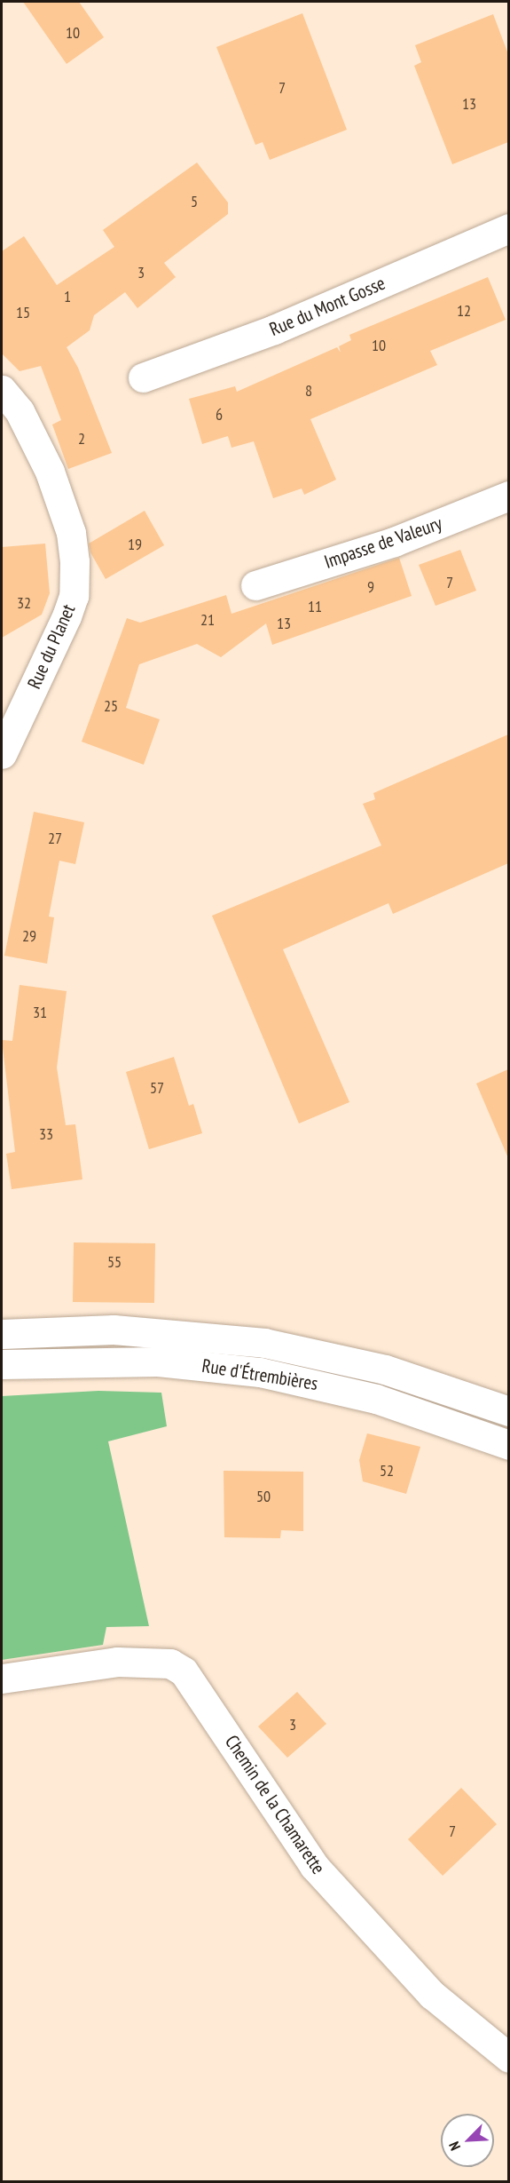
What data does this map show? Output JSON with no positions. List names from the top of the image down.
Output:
{
  "streets": {
    "street": [
      "Rue du Mont Gosse",
      "Impasse de Valeury",
      "Rue du Planet",
      "Rue d'Étrembières",
      "Chemin de la Chamarette"
    ]
  },
  "house_numbers": [
    "10",
    "7",
    "13",
    "5",
    "3",
    "1",
    "12",
    "15",
    "10",
    "8",
    "6",
    "2",
    "19",
    "7",
    "9",
    "32",
    "11",
    "21",
    "13",
    "25",
    "27",
    "29",
    "31",
    "57",
    "33",
    "55",
    "52",
    "50",
    "3",
    "7"
  ],
  "north": "bottom left"
}
